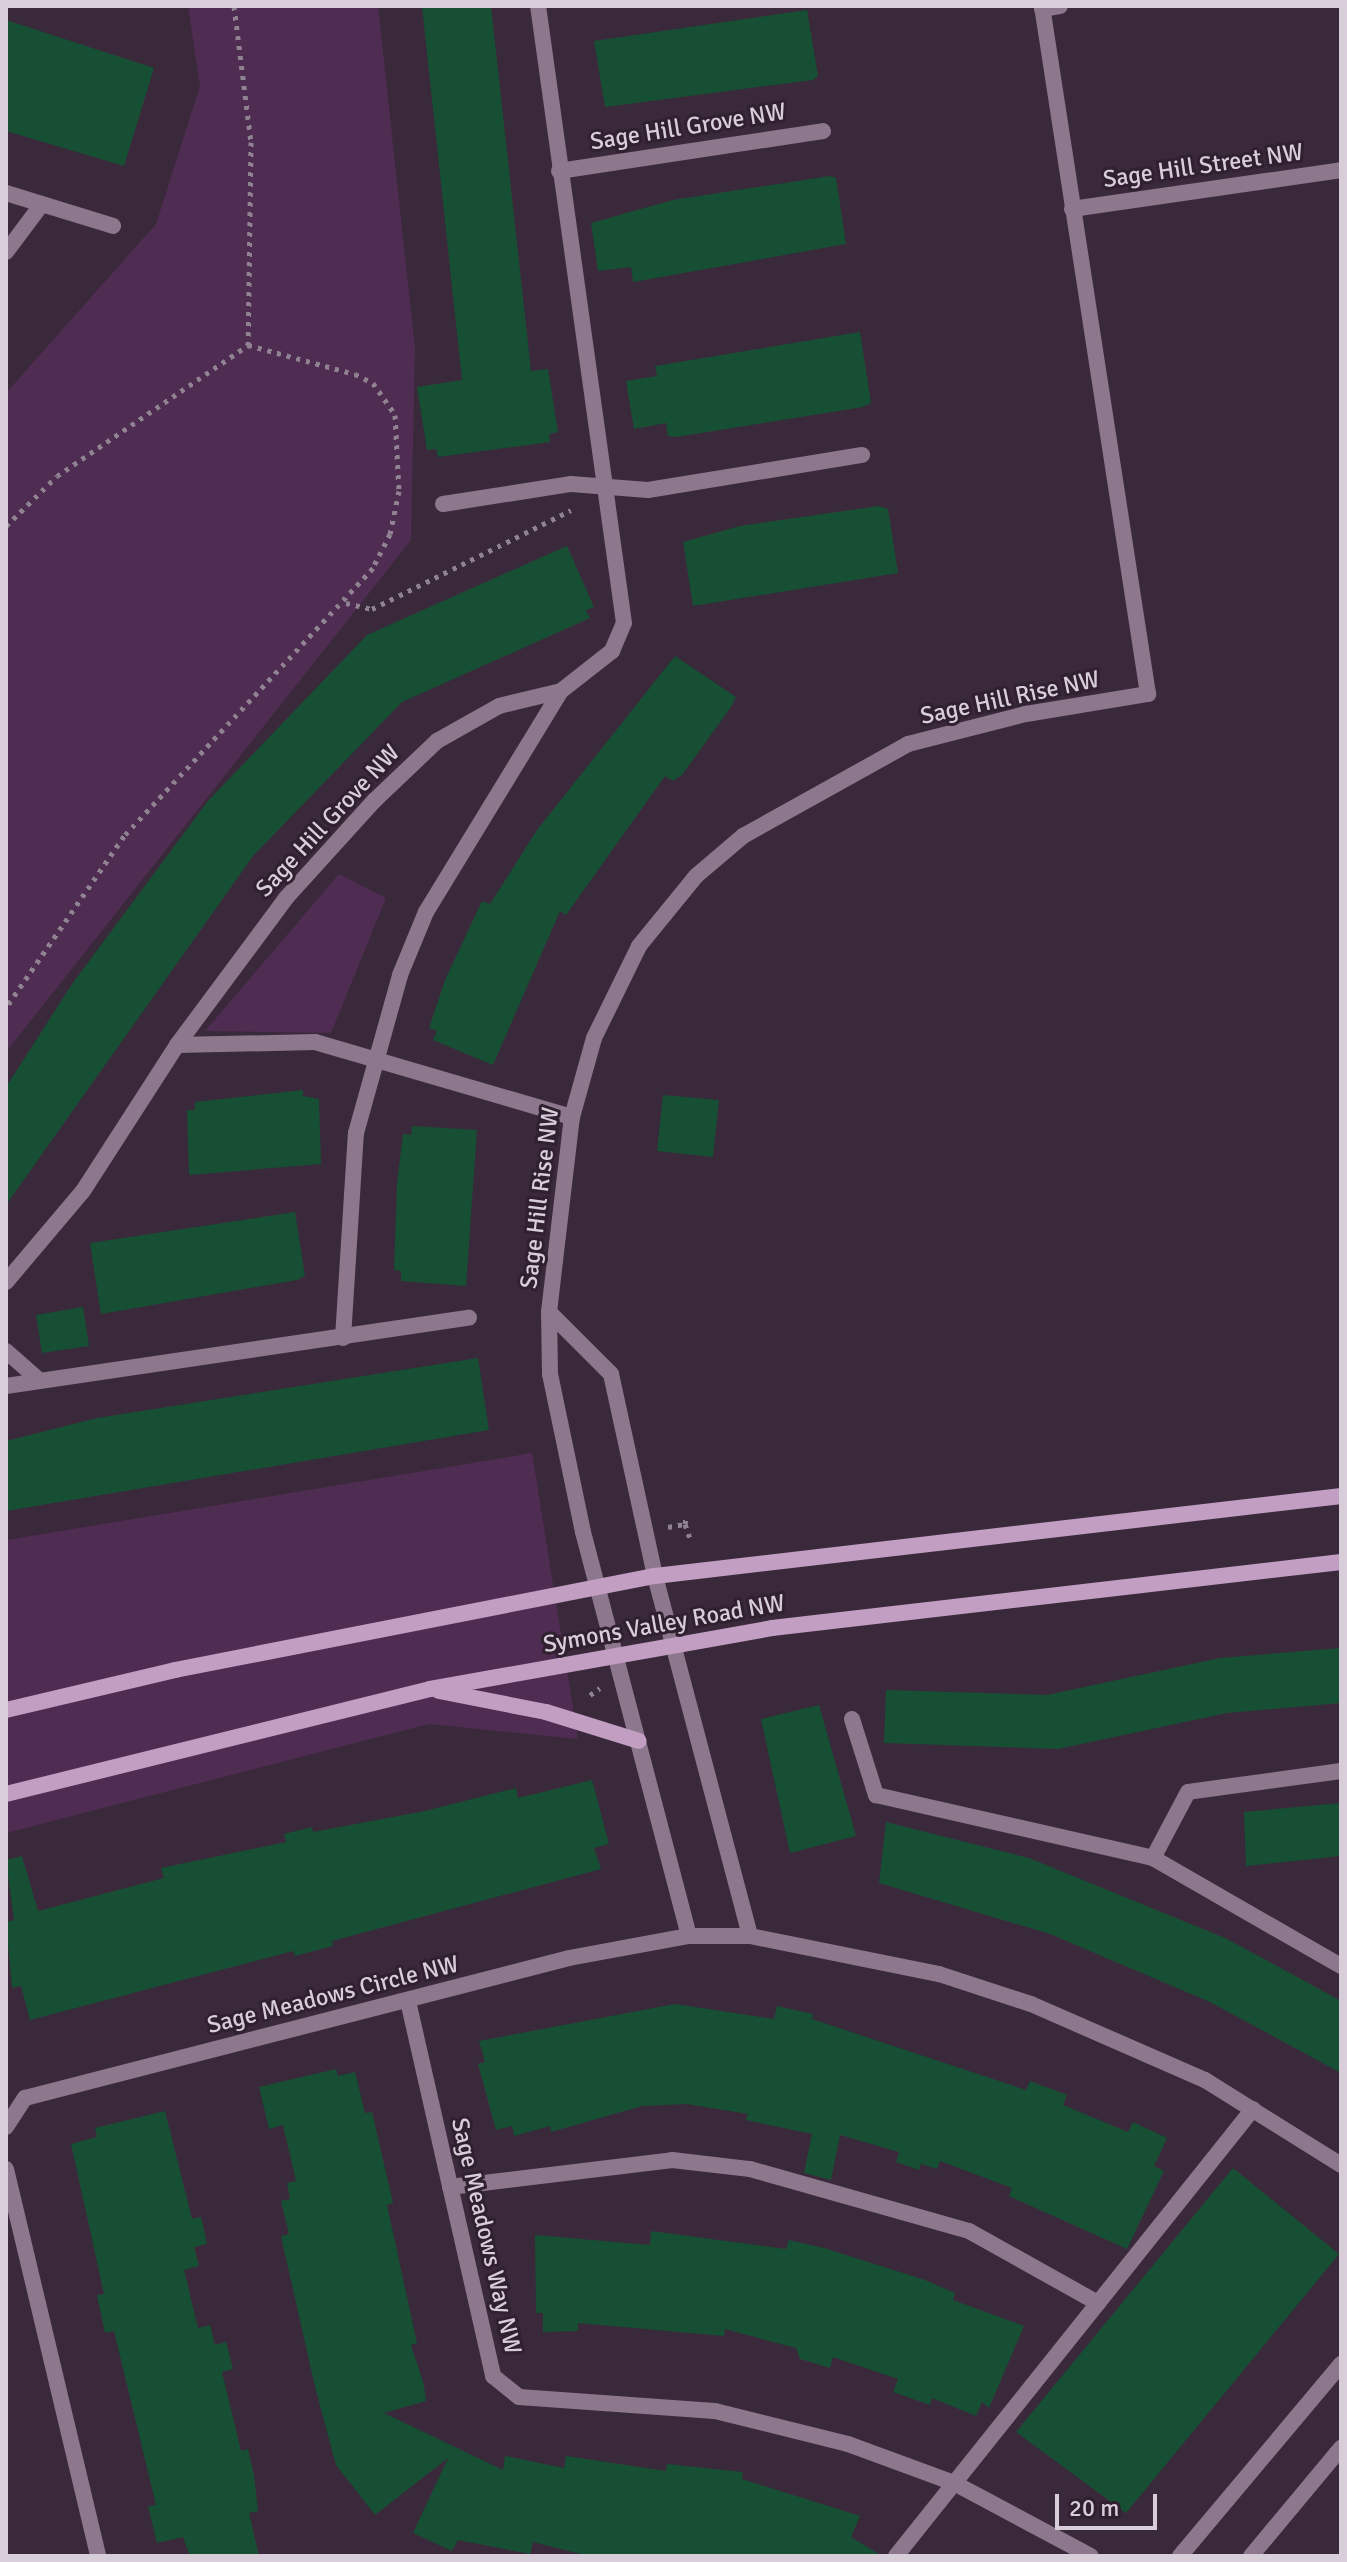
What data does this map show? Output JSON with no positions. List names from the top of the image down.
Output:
{
  "streets": {
    "main road": ["Symons Valley Road NW"],
    "street": [
      "Sage Hill Grove NW",
      "Sage Hill Street NW",
      "Sage Hill Rise NW",
      "Sage Meadows Circle NW",
      "Sage Meadows Way NW"
    ]
  },
  "crossings": [
    ["Sage Hill Street NW", "Sage Hill Rise NW"],
    ["Sage Hill Rise NW", "Symons Valley Road NW"],
    ["Sage Meadows Circle NW", "Sage Meadows Way NW"]
  ],
  "scale_bar": "20 m"
}
